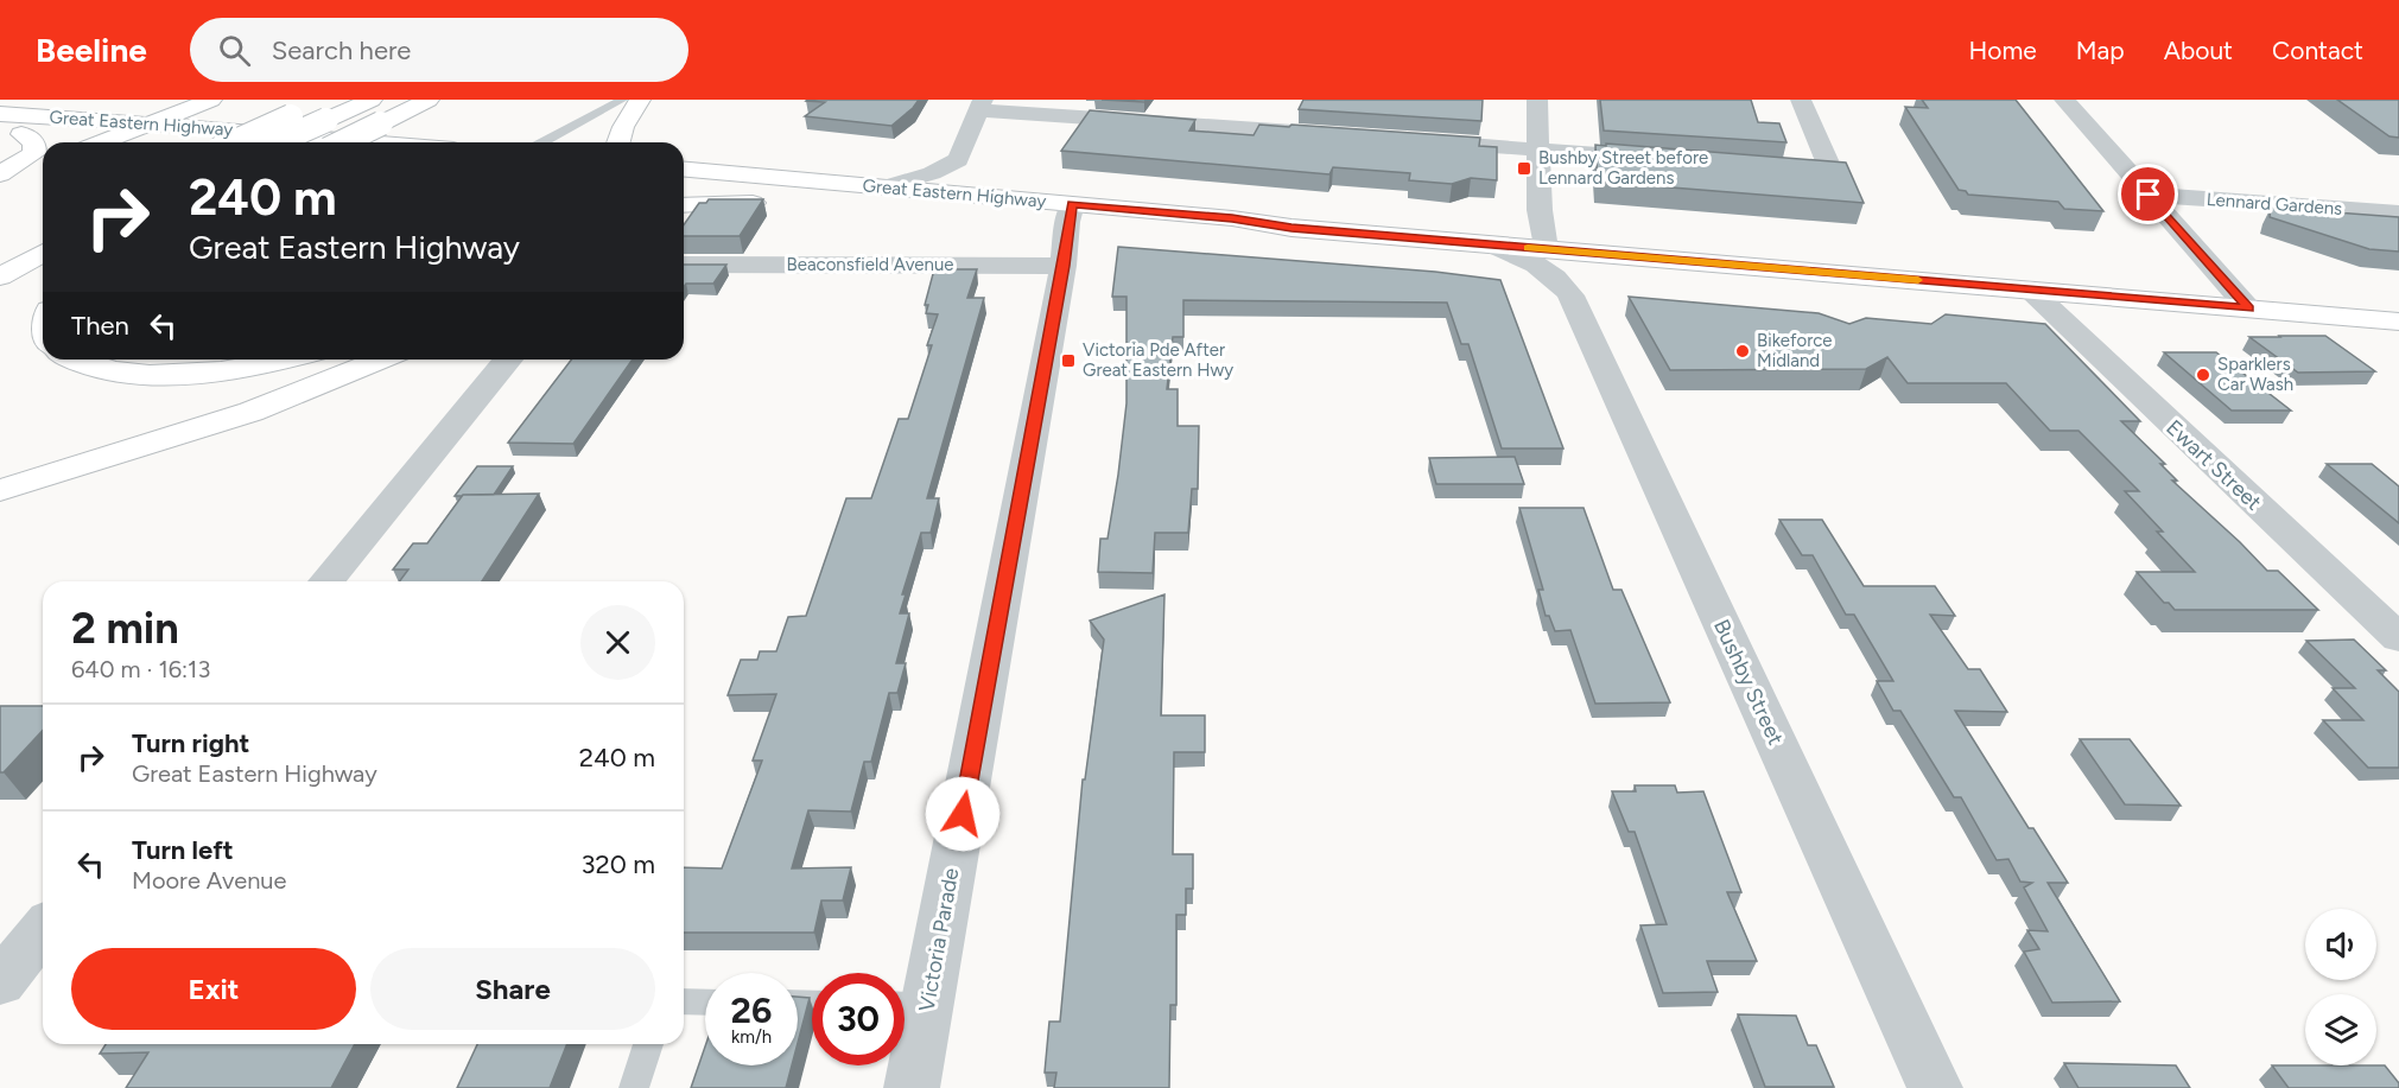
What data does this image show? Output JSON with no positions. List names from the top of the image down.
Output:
{
  "streets": {
    "highway": ["Great Eastern Highway"],
    "street": [
      "Lennard Gardens",
      "Beaconsfield Avenue",
      "Ewart Street",
      "Bushby Street",
      "Victoria Parade"
    ]
  },
  "crossings": [
    ["Great Eastern Highway", "Ewart Street"],
    ["Great Eastern Highway", "Bushby Street"],
    ["Great Eastern Highway", "Victoria Parade"],
    ["Beaconsfield Avenue", "Victoria Parade"]
  ],
  "places": {
    "transit": ["Bushby Street before Lennard Gardens", "Victoria Pde After Great Eastern Hwy"],
    "other": ["Bikeforce Midland", "Sparklers Car Wash"]
  },
  "page": {
    "header": "Beeline",
    "search": "Search here",
    "nav": [
      "Home",
      "Map",
      "About",
      "Contact"
    ],
    "turn": ["240 m", "Great Eastern Highway"],
    "then": "Then",
    "heading": ["2 min", "640 m · 16:13"],
    "list": [
      {
        "name": "Turn right",
        "note": "Great Eastern Highway",
        "value": "240 m"
      },
      {
        "name": "Turn left",
        "note": "Moore Avenue",
        "value": "320 m"
      }
    ],
    "buttons": ["Exit", "Share"],
    "speed": "26 km/h",
    "limit": "30"
  }
}
